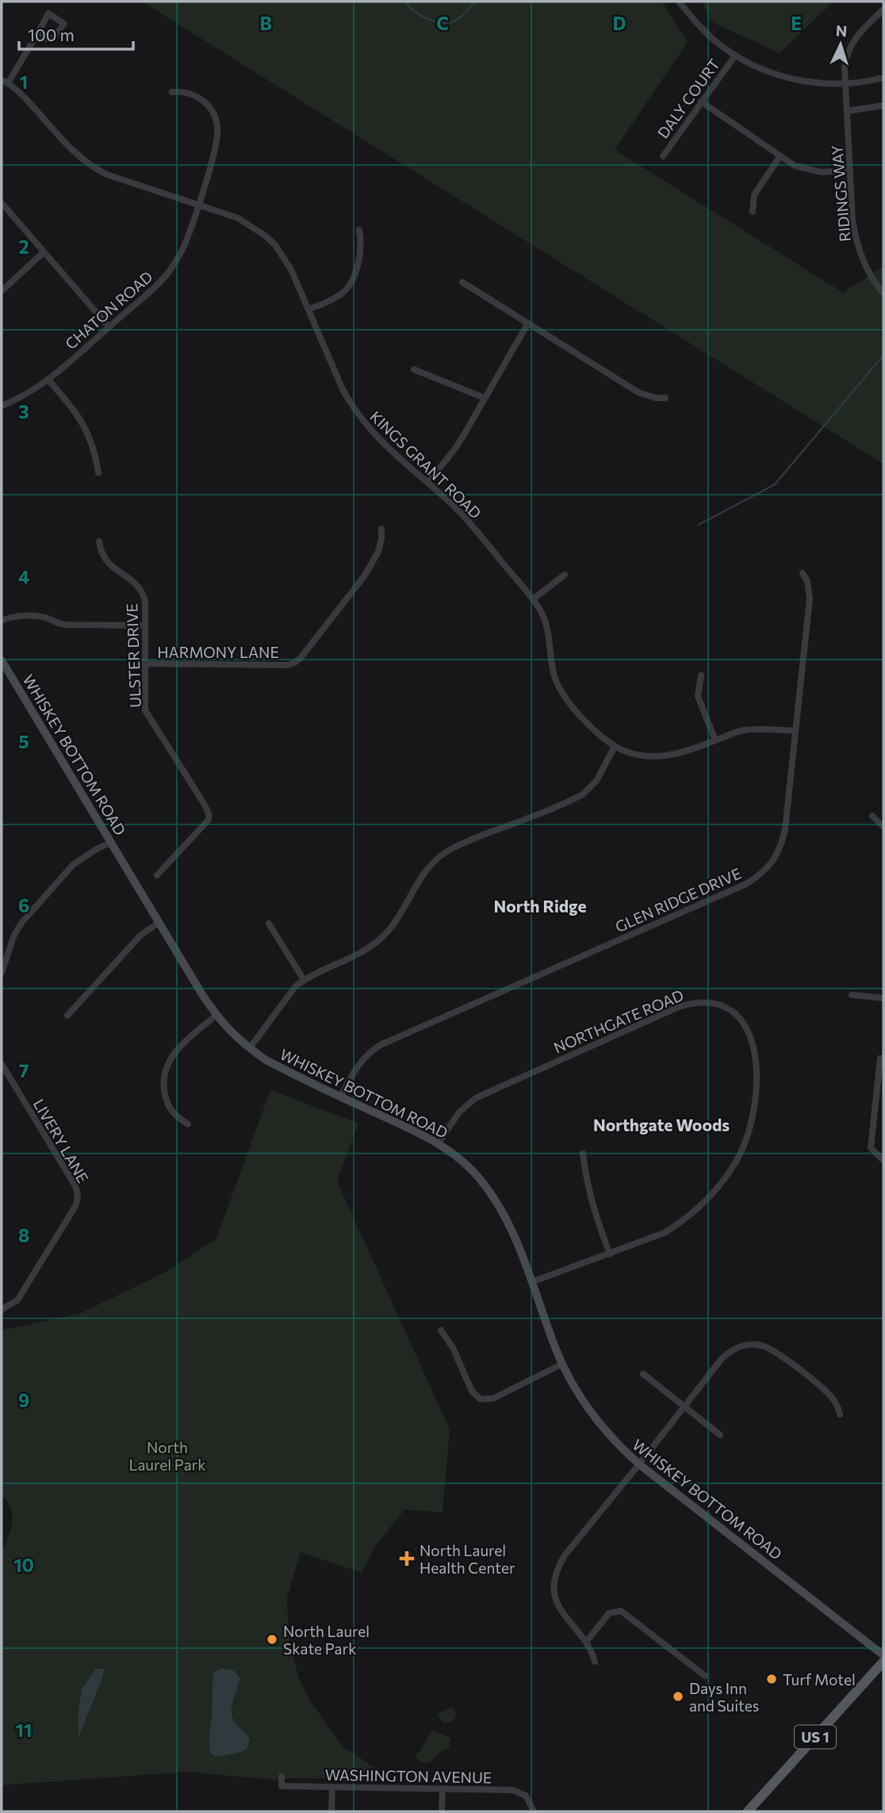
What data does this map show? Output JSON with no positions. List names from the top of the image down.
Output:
{
  "streets": {
    "main road": ["US 1"],
    "street": [
      "DALY COURT",
      "RIDINGS WAY",
      "CHATON ROAD",
      "KINGS GRANT ROAD",
      "HARMONY LANE",
      "ULSTER DRIVE",
      "WHISKEY BOTTOM ROAD",
      "GLEN RIDGE DRIVE",
      "NORTHGATE ROAD",
      "LIVERY LANE",
      "WASHINGTON AVENUE"
    ]
  },
  "crossings": [
    ["CHATON ROAD", "KINGS GRANT ROAD"],
    ["KINGS GRANT ROAD", "GLEN RIDGE DRIVE"],
    ["HARMONY LANE", "ULSTER DRIVE"],
    ["WHISKEY BOTTOM ROAD", "GLEN RIDGE DRIVE"],
    ["WHISKEY BOTTOM ROAD", "NORTHGATE ROAD"]
  ],
  "districts": ["North Ridge", "Northgate Woods"],
  "parks": ["North Laurel Park"],
  "places": {
    "health": ["North Laurel Health Center"],
    "other": ["North Laurel Skate Park", "Turf Motel", "Days Inn and Suites"]
  },
  "scale_bar": "100 m",
  "north": "top",
  "grid": {
    "columns": [
      "B",
      "C",
      "D",
      "E"
    ],
    "rows": [
      "1",
      "2",
      "3",
      "4",
      "5",
      "6",
      "7",
      "8",
      "9",
      "10",
      "11"
    ]
  }
}
